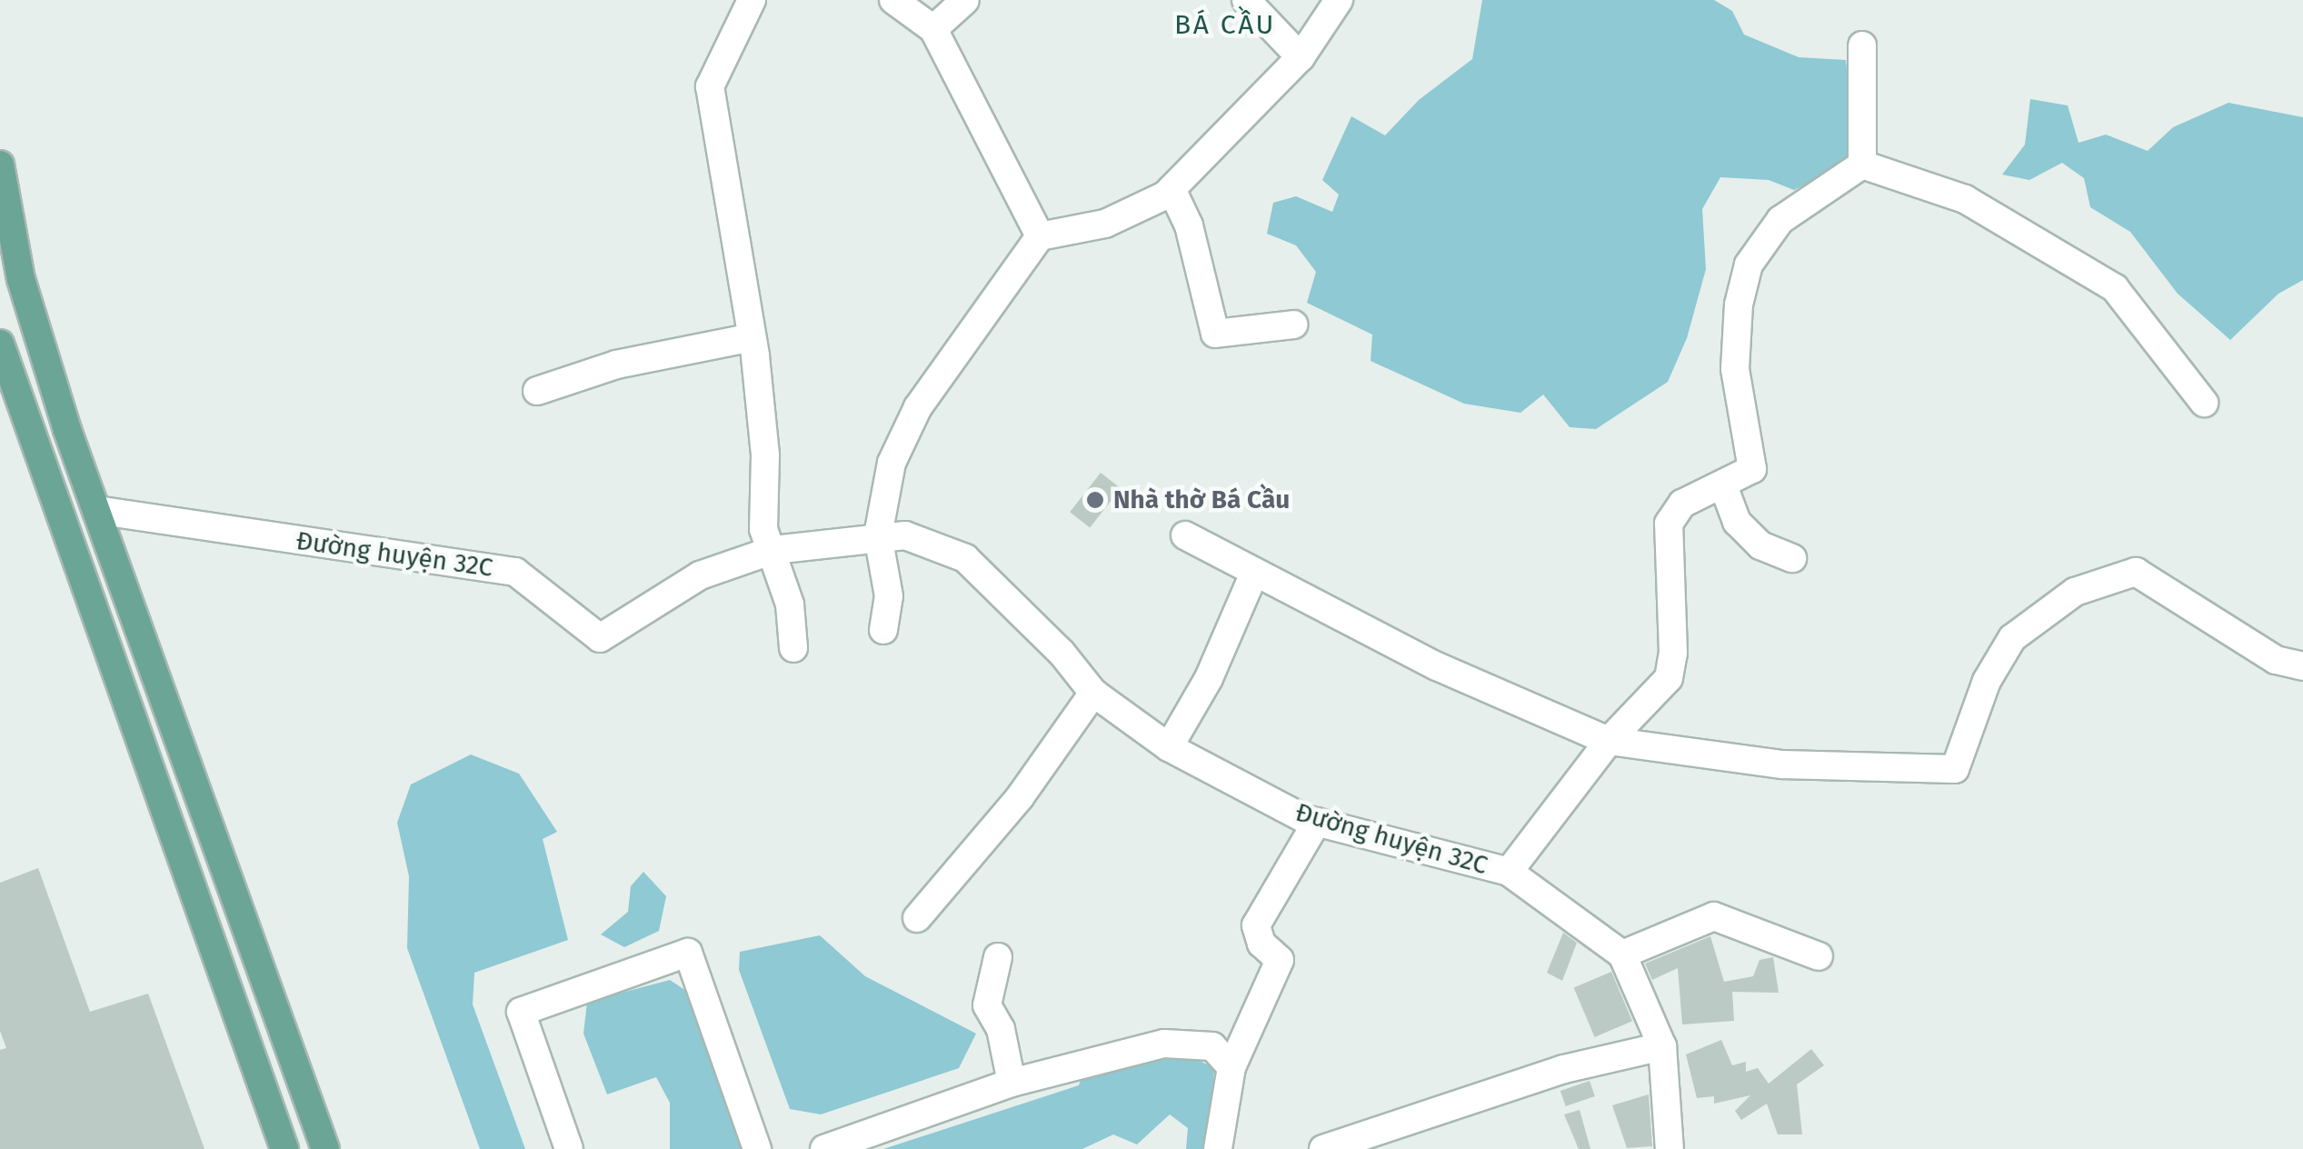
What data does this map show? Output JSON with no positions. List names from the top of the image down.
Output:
{
  "streets": {
    "street": ["Đường huyện 32C"]
  },
  "districts": ["BÁ CẦU"],
  "places": ["Nhà thờ Bá Cầu"]
}
